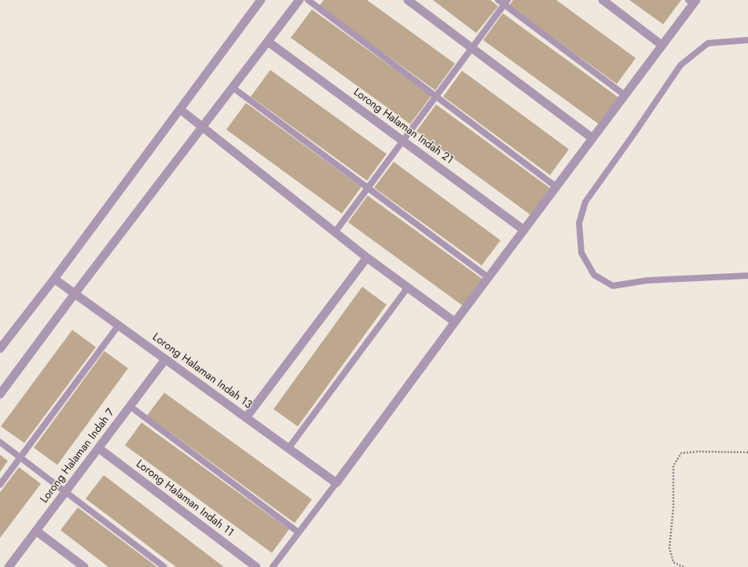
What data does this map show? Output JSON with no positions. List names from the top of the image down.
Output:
{
  "streets": {
    "street": [
      "Lorong Halaman Indah 21",
      "Lorong Halaman Indah 13",
      "Lorong Halaman Indah 7",
      "Lorong Halaman Indah 11"
    ]
  },
  "crossings": [
    ["Lorong Halaman Indah 13", "Lorong Halaman Indah 7"],
    ["Lorong Halaman Indah 7", "Lorong Halaman Indah 11"]
  ]
}
